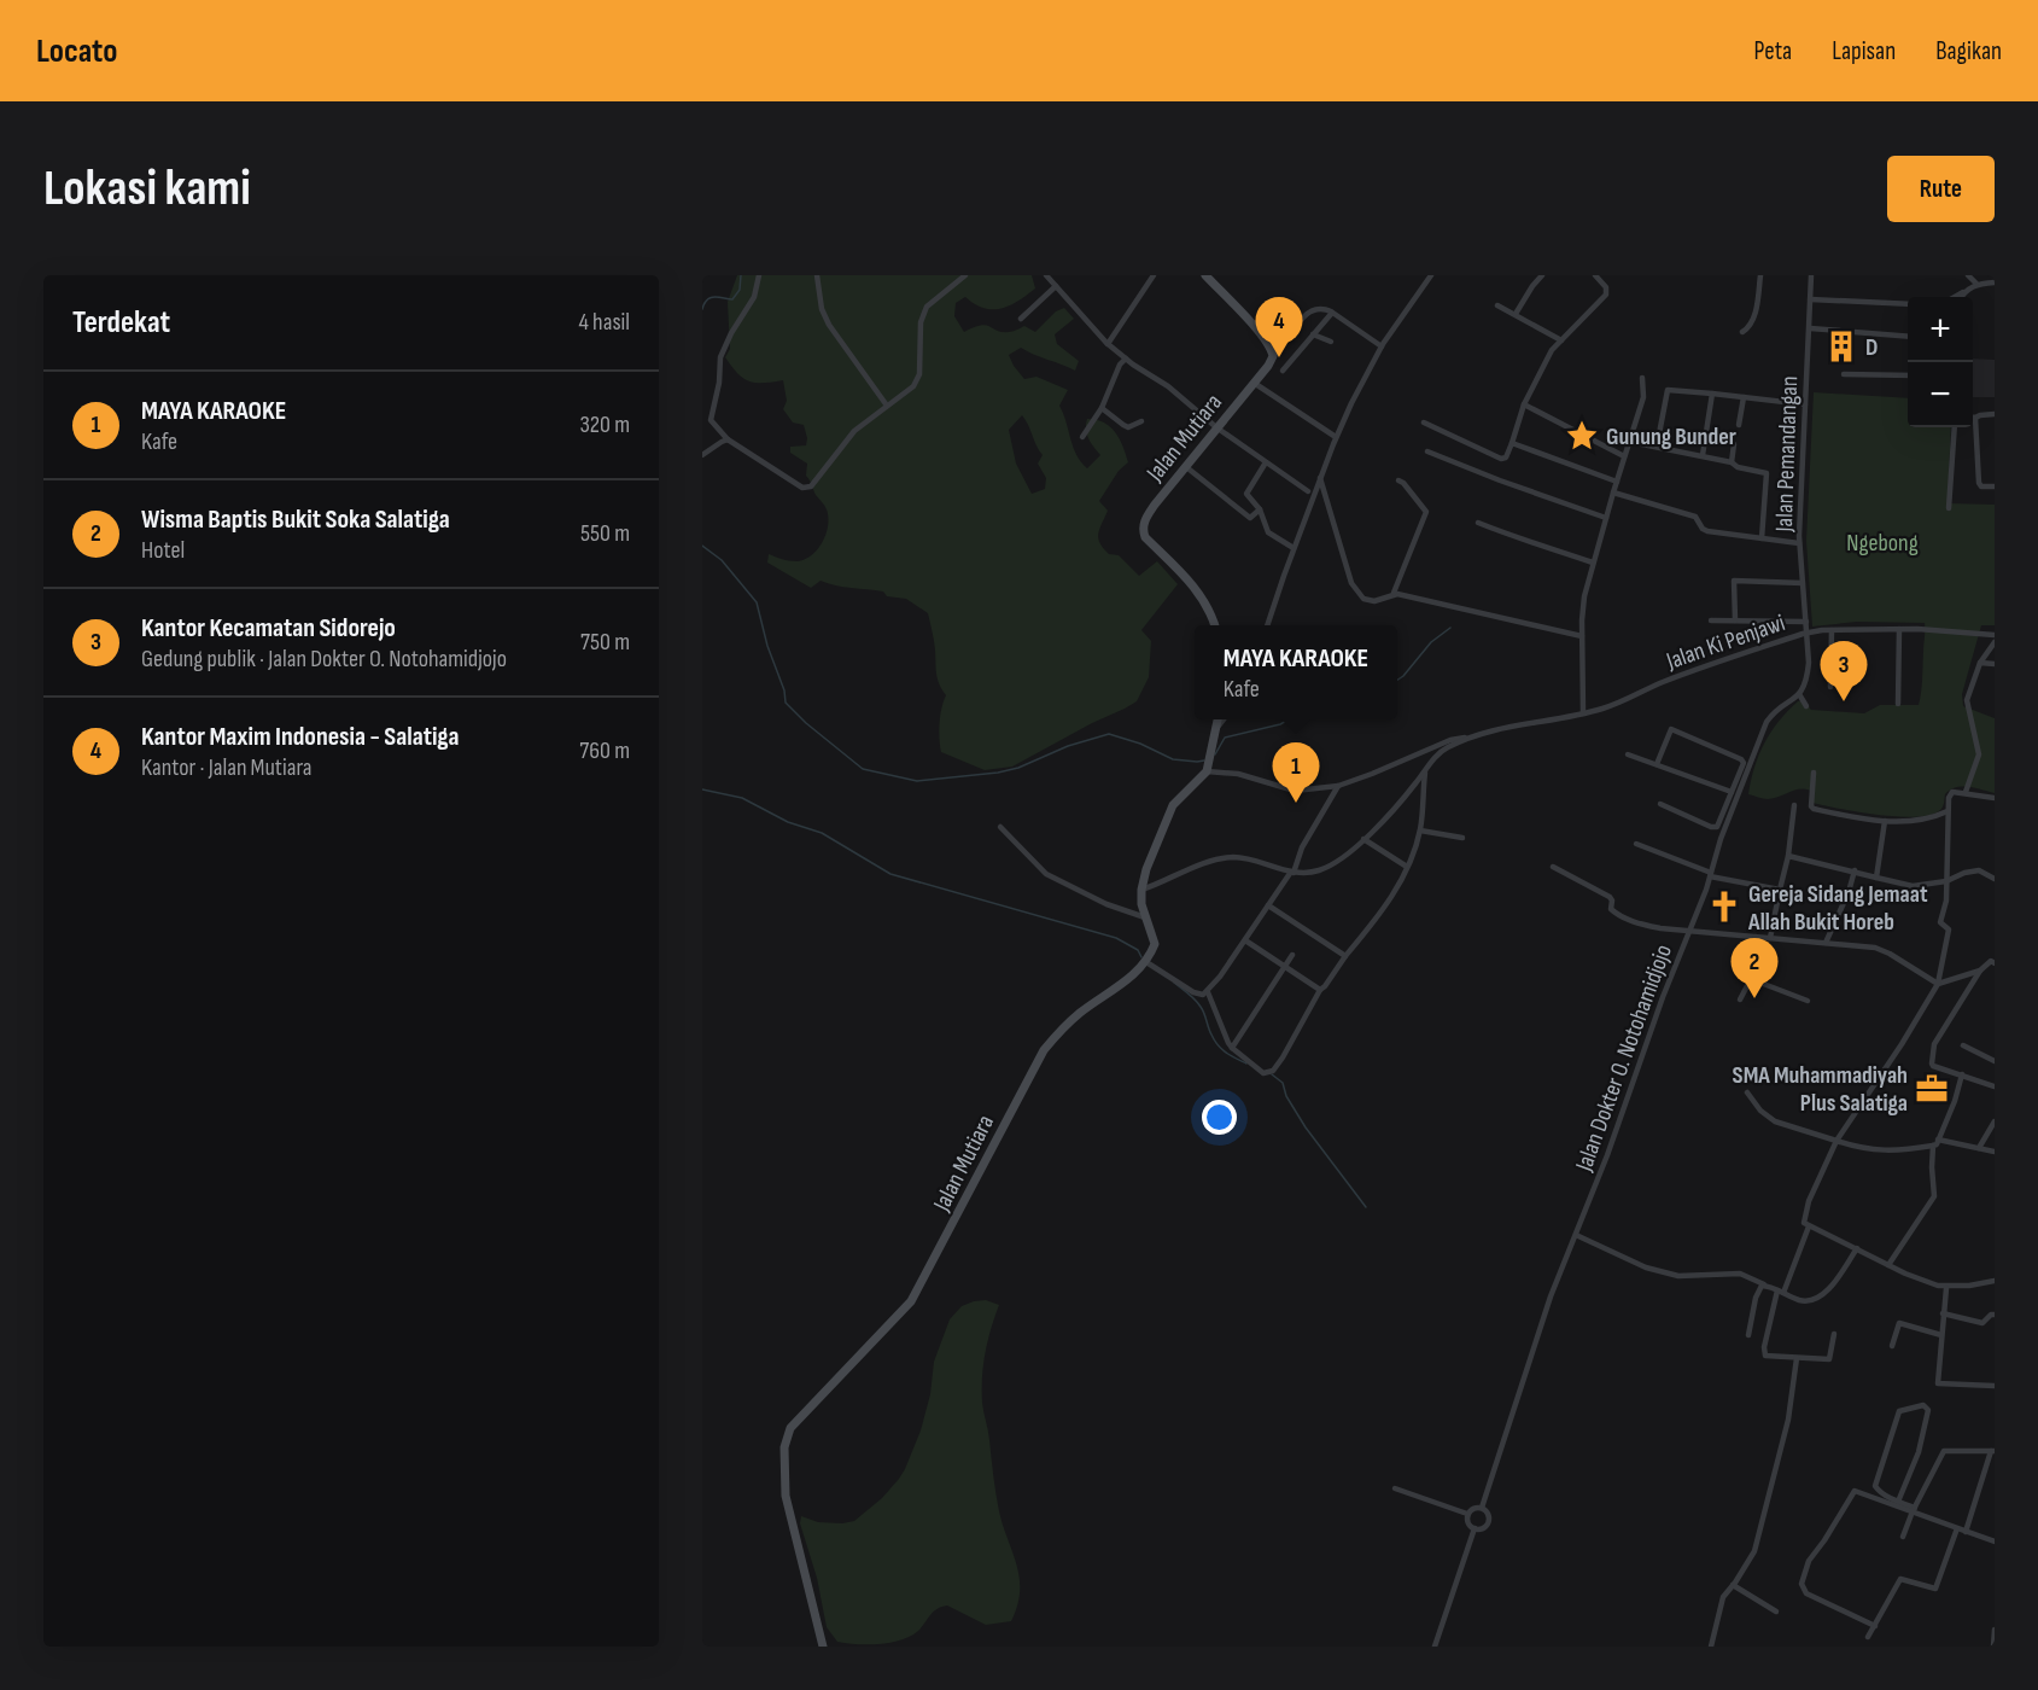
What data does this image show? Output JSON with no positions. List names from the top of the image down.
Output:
{
  "streets": {
    "street": [
      "Jalan Mutiara",
      "Jalan Pemandangan",
      "Jalan Ki Penjawi",
      "Jalan Dokter O. Notohamidjojo"
    ]
  },
  "crossings": [
    ["Jalan Pemandangan", "Jalan Ki Penjawi"]
  ],
  "parks": ["Ngebong"],
  "places": {
    "building": ["D"],
    "place": ["Gunung Bunder"],
    "church": ["Gereja Sidang Jemaat Allah Bukit Horeb"],
    "office": ["SMA Muhammadiyah Plus Salatiga"]
  },
  "page": {
    "header": "Locato",
    "nav": ["Peta", "Lapisan", "Bagikan"],
    "buttons": "Rute",
    "title": "Lokasi kami",
    "heading": ["Terdekat", "4 hasil"],
    "map_buttons": ["+", "−"],
    "pins": [
      "4",
      "3",
      "1",
      "2"
    ],
    "list": [
      {
        "mark": "1",
        "name": "MAYA KARAOKE",
        "note": "Kafe",
        "value": "320 m"
      },
      {
        "mark": "2",
        "name": "Wisma Baptis Bukit Soka Salatiga",
        "note": "Hotel",
        "value": "550 m"
      },
      {
        "mark": "3",
        "name": "Kantor Kecamatan Sidorejo",
        "note": "Gedung publik · Jalan Dokter O. Notohamidjojo",
        "value": "750 m"
      },
      {
        "mark": "4",
        "name": "Kantor Maxim Indonesia - Salatiga",
        "note": "Kantor · Jalan Mutiara",
        "value": "760 m"
      }
    ],
    "popup": ["MAYA KARAOKE", "Kafe"]
  }
}
